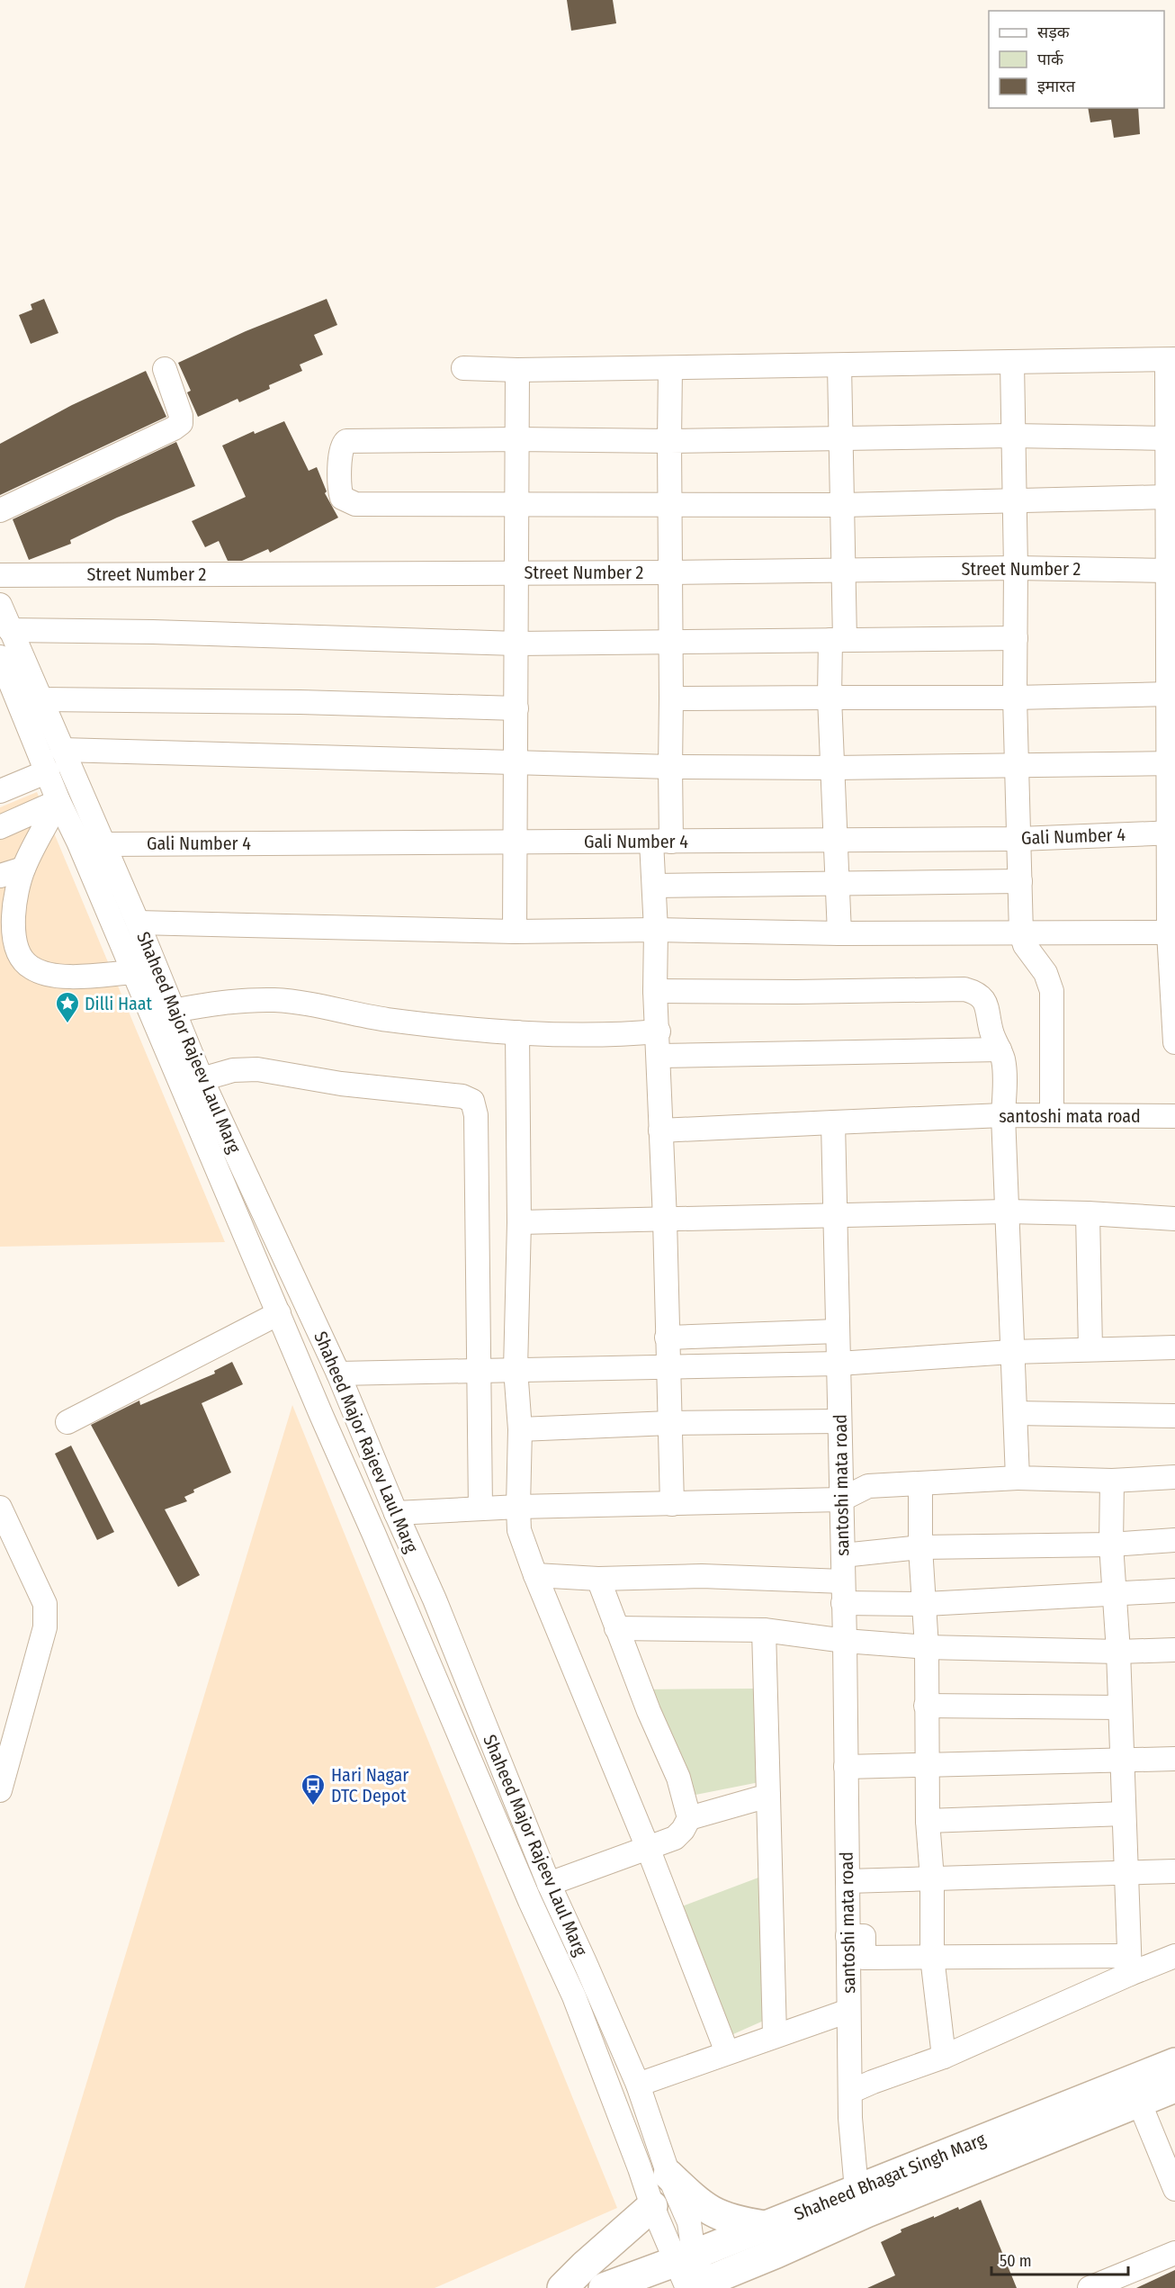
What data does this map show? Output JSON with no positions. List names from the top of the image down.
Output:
{
  "streets": {
    "main road": ["Shaheed Bhagat Singh Marg"],
    "street": [
      "Street Number 2",
      "Gali Number 4",
      "Shaheed Major Rajeev Laul Marg",
      "santoshi mata road"
    ]
  },
  "crossings": [
    ["Gali Number 4", "Shaheed Major Rajeev Laul Marg"],
    ["Shaheed Major Rajeev Laul Marg", "Shaheed Bhagat Singh Marg"],
    ["santoshi mata road", "Shaheed Bhagat Singh Marg"]
  ],
  "places": {
    "place": ["Dilli Haat"],
    "bus stop": ["Hari Nagar DTC Depot"]
  },
  "legend": ["सड़क", "पार्क", "इमारत"],
  "scale_bar": "50 m"
}
